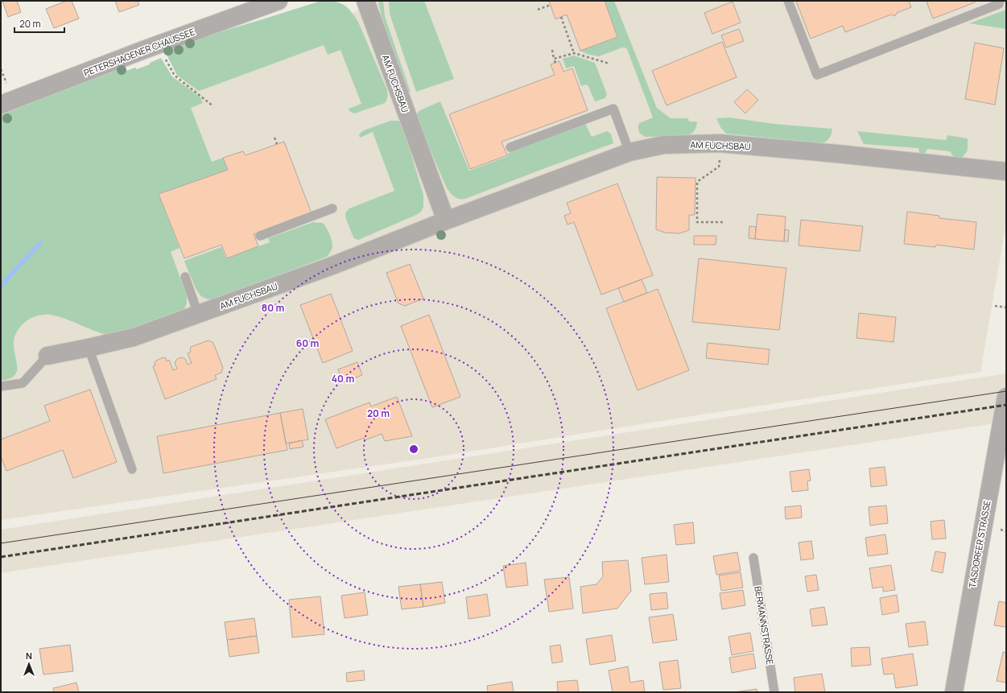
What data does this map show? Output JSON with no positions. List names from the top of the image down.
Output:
{
  "streets": {
    "street": ["PETERSHAGENER CHAUSSEE", "AM FUCHSBAU", "TASDORFER STRASSE"],
    "lane": ["BERMANNSTRASSE"]
  },
  "scale_bar": "20 m",
  "north": "top",
  "rings": [
    "80 m",
    "60 m",
    "40 m",
    "20 m"
  ]
}
